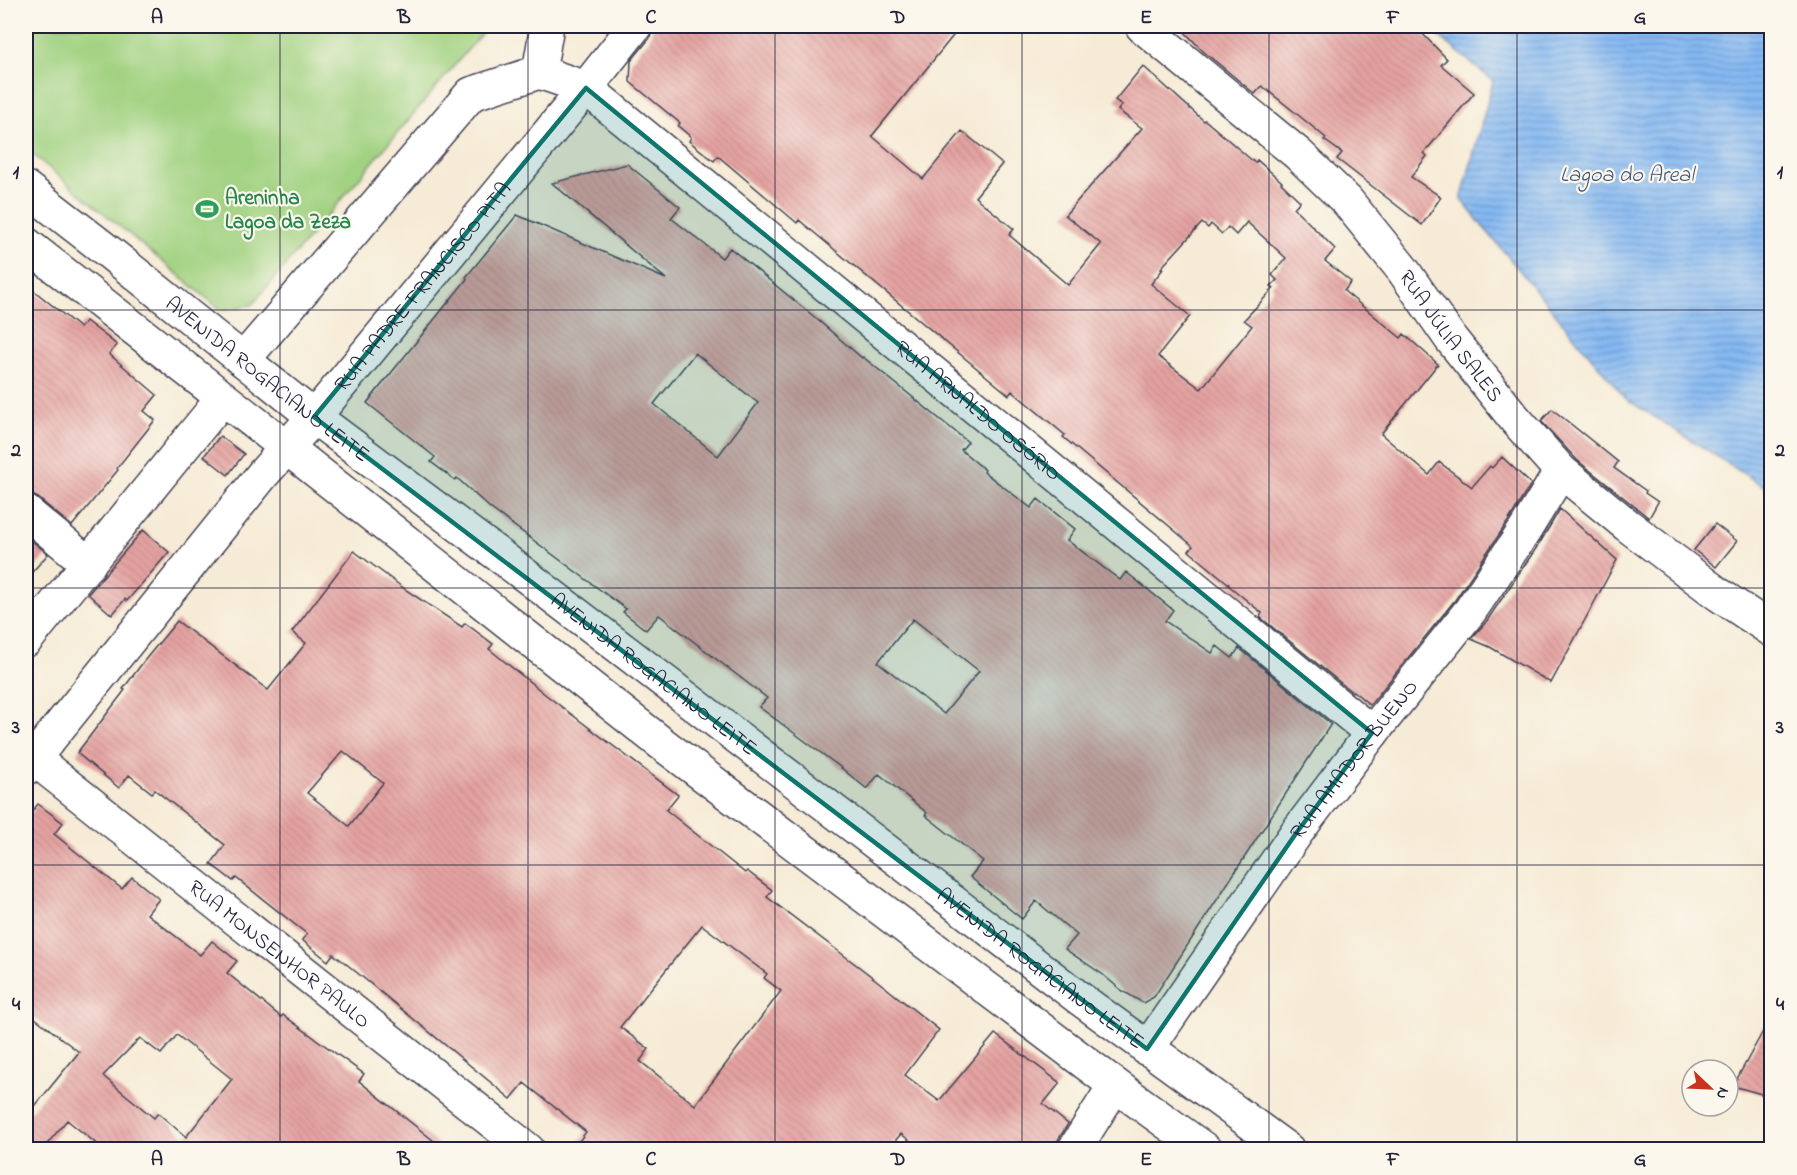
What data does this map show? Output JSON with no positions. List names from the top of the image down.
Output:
{
  "streets": {
    "street": [
      "RUA PADRE FRANCISCO PITA",
      "RUA JÚLIA SALES",
      "AVENIDA ROGACIANO LEITE",
      "RUA ARNALDO OSÓRIO",
      "RUA AMADOR BUENO",
      "RUA MONSENHOR PAULO"
    ]
  },
  "crossings": [
    ["RUA PADRE FRANCISCO PITA", "AVENIDA ROGACIANO LEITE"],
    ["RUA PADRE FRANCISCO PITA", "RUA ARNALDO OSÓRIO"],
    ["RUA PADRE FRANCISCO PITA", "RUA MONSENHOR PAULO"],
    ["RUA JÚLIA SALES", "RUA AMADOR BUENO"],
    ["AVENIDA ROGACIANO LEITE", "RUA AMADOR BUENO"],
    ["RUA ARNALDO OSÓRIO", "RUA AMADOR BUENO"]
  ],
  "water": ["Lagoa do Areal"],
  "places": {
    "sports": ["Areninha Lagoa da Zeza"]
  },
  "north": "bottom right",
  "grid": {
    "columns": [
      "A",
      "B",
      "C",
      "D",
      "E",
      "F",
      "G"
    ],
    "rows": [
      "1",
      "2",
      "3",
      "4"
    ]
  }
}
